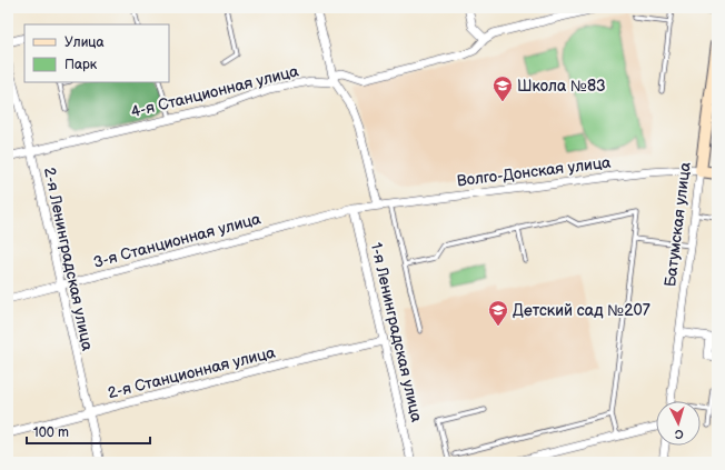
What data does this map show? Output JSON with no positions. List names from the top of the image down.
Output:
{
  "streets": {
    "street": [
      "4-я Станционная улица",
      "Волго-Донская улица",
      "Батумская улица",
      "3-я Станционная улица",
      "2-я Ленинградская улица",
      "1-я Ленинградская улица",
      "2-я Станционная улица"
    ]
  },
  "crossings": [
    ["4-я Станционная улица", "2-я Ленинградская улица"],
    ["Волго-Донская улица", "Батумская улица"],
    ["Волго-Донская улица", "3-я Станционная улица"],
    ["Волго-Донская улица", "1-я Ленинградская улица"],
    ["3-я Станционная улица", "2-я Ленинградская улица"],
    ["3-я Станционная улица", "1-я Ленинградская улица"],
    ["2-я Ленинградская улица", "2-я Станционная улица"],
    ["1-я Ленинградская улица", "2-я Станционная улица"]
  ],
  "places": {
    "school or university": ["Школа №83", "Детский сад №207"]
  },
  "legend": ["Улица", "Парк"],
  "scale_bar": "100 m",
  "north": "bottom"
}
